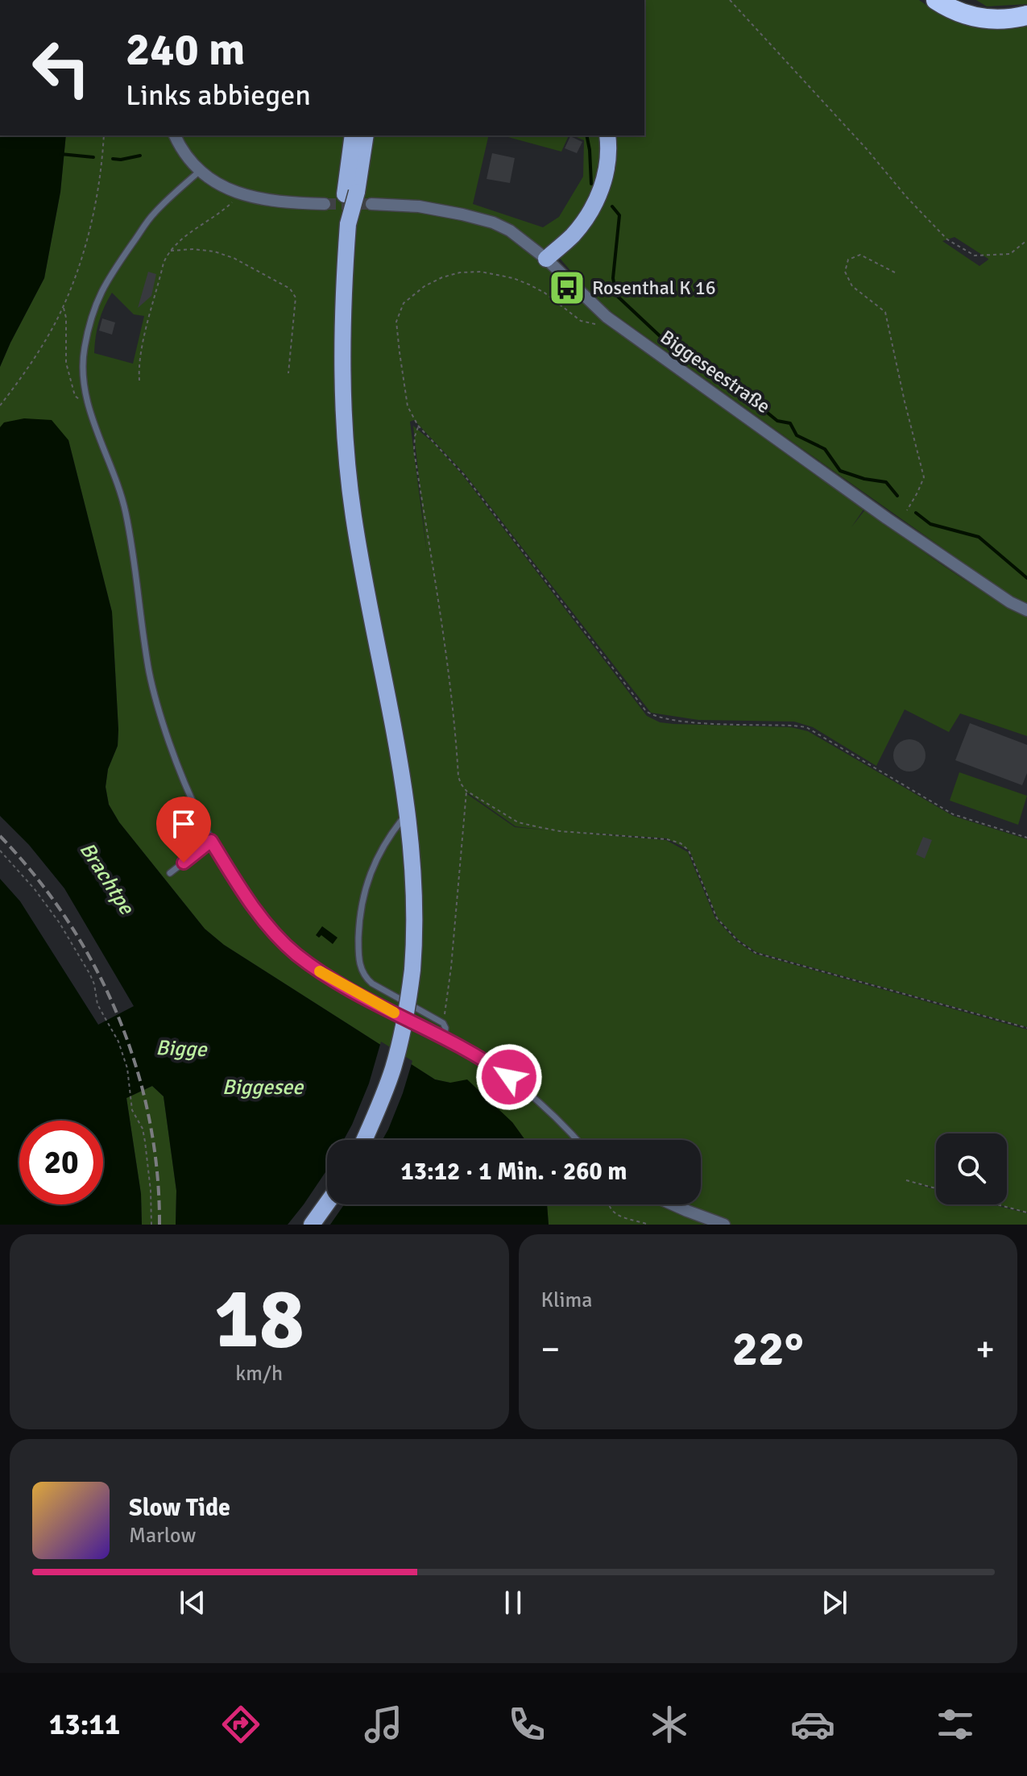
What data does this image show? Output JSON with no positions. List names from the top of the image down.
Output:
{
  "streets": {
    "street": ["Biggeseestraße"]
  },
  "water": ["Brachtpe", "Bigge", "Biggesee"],
  "places": {
    "bus stop": ["Rosenthal K 16"]
  },
  "page": {
    "turn": ["240 m", "Links abbiegen"],
    "limit": "20",
    "trip": "13:12 · 1 Min. · 260 m",
    "tile": [
      ["18", "km/h"],
      "Klima"
    ],
    "heat": ["−", "22°", "+"],
    "song": ["Slow Tide", "Marlow"],
    "tabs": "13:11"
  }
}
